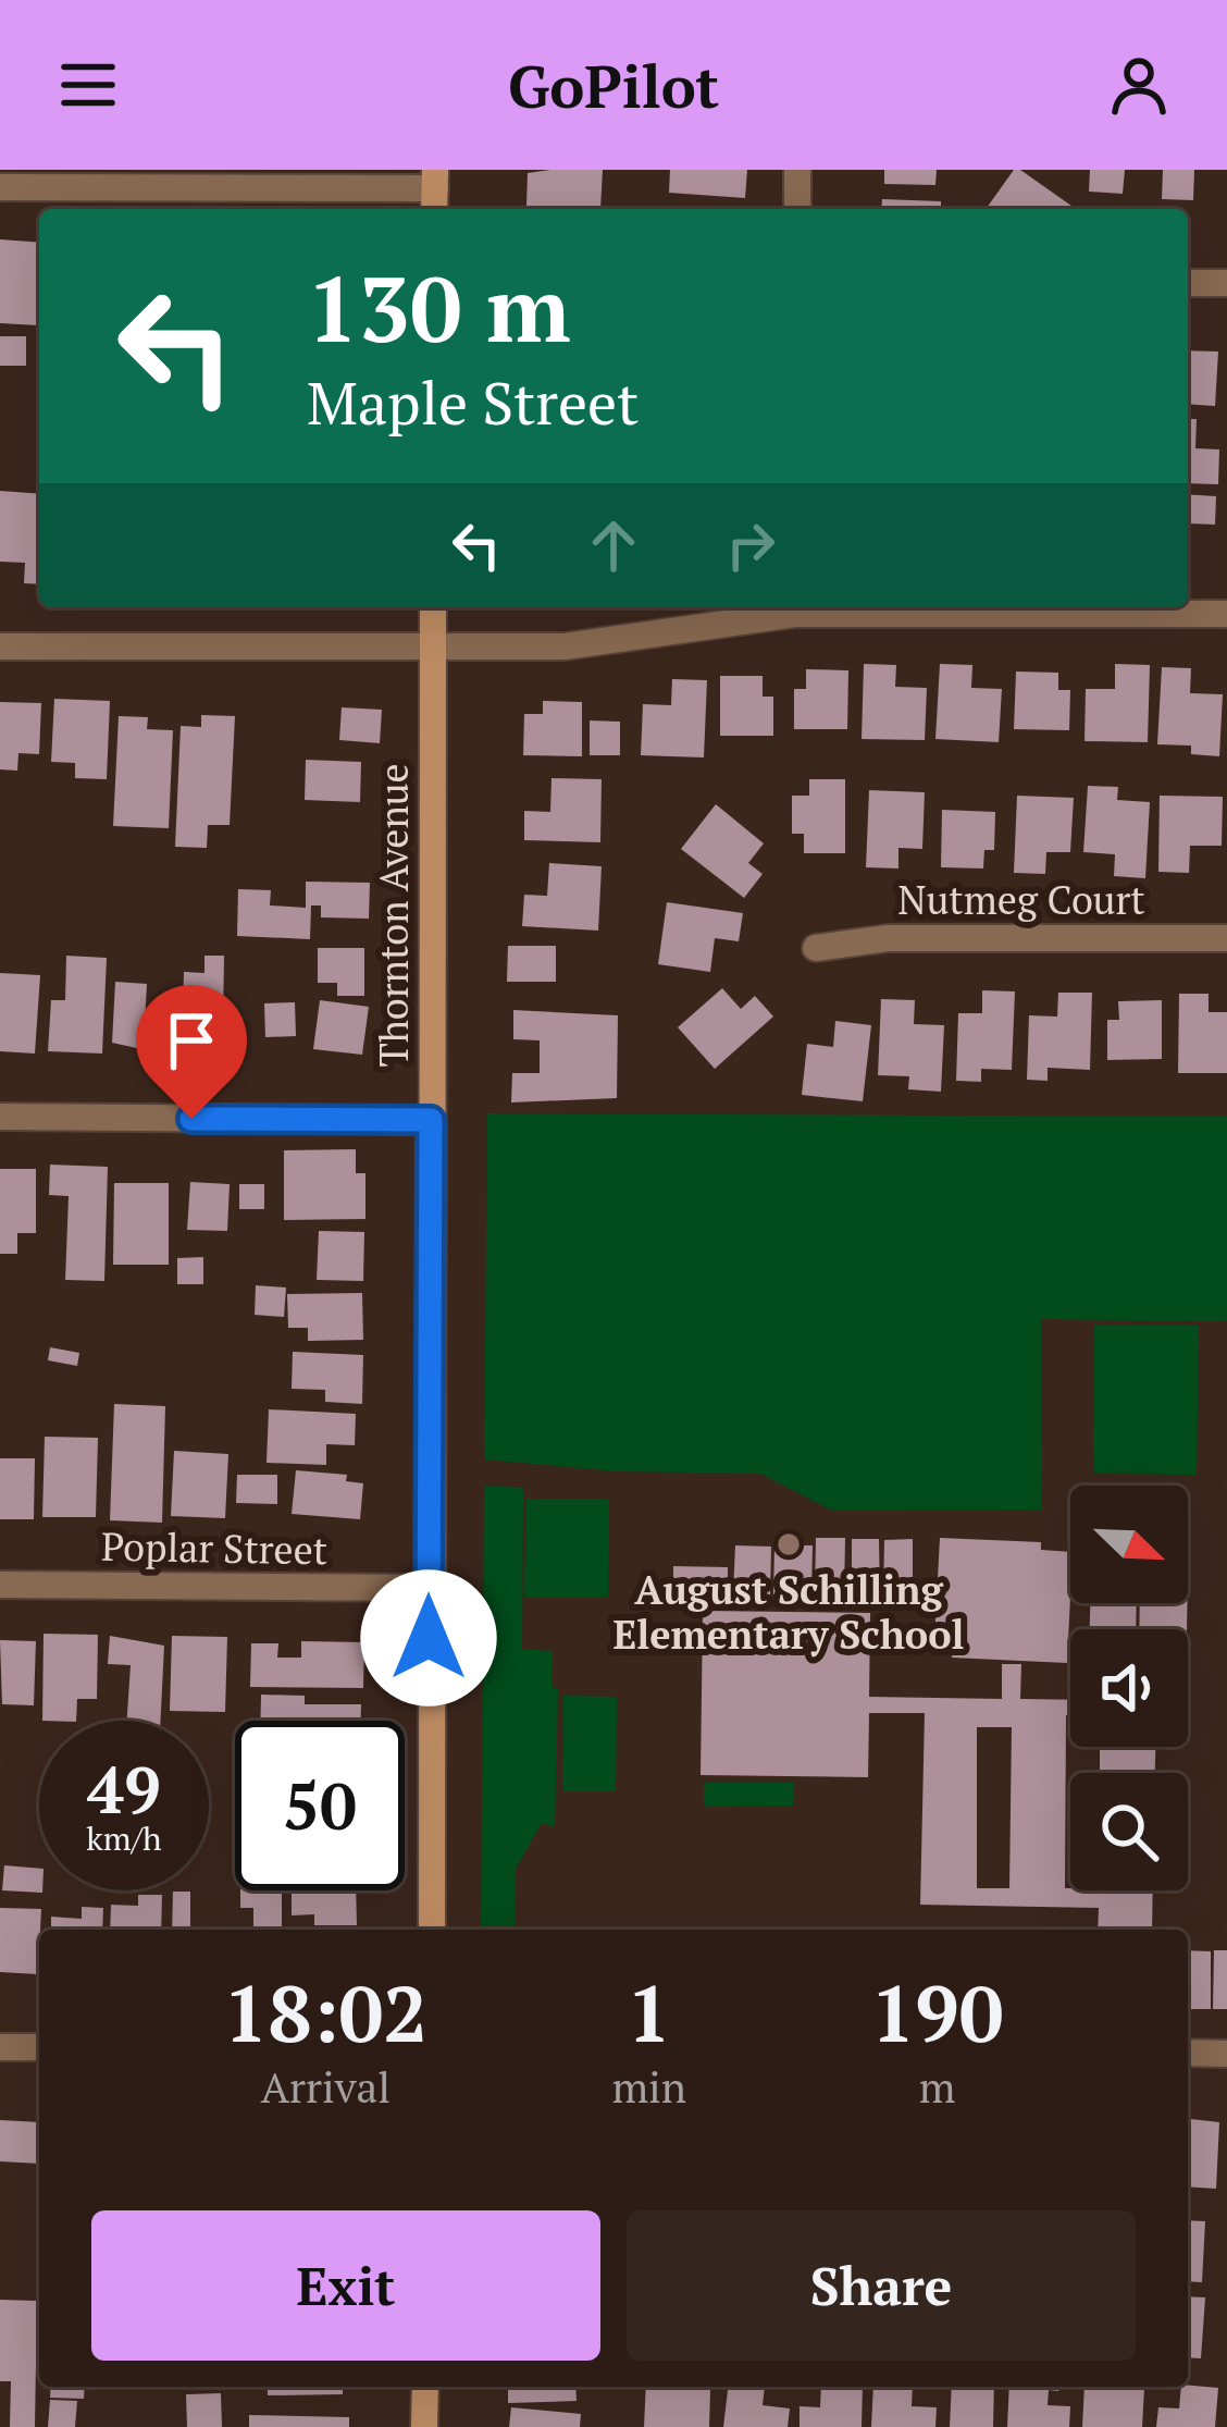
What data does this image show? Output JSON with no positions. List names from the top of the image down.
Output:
{
  "streets": {
    "main road": ["Thornton Avenue"],
    "street": ["Nutmeg Court", "Poplar Street"]
  },
  "crossings": [
    ["Thornton Avenue", "Poplar Street"]
  ],
  "places": ["August Schilling Elementary School"],
  "north": "bottom right",
  "page": {
    "header": "GoPilot",
    "turn": ["130 m", "Maple Street"],
    "speed": "49 km/h",
    "limit": "50",
    "eta": [
      "18:02",
      "Arrival",
      "1",
      "min",
      "190",
      "m"
    ],
    "buttons": ["Exit", "Share"]
  }
}
